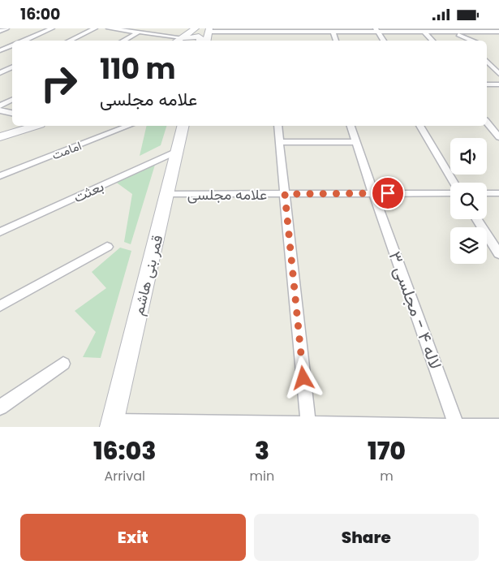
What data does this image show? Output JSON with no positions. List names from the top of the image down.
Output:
{
  "streets": {
    "street": [
      "امامت",
      "بعثت",
      "علامه مجلسی",
      "قمر بنی هاشم",
      "لاله ۴ - مجلسی ۳"
    ]
  },
  "crossings": [
    ["بعثت", "قمر بنی هاشم"],
    ["علامه مجلسی", "قمر بنی هاشم"],
    ["علامه مجلسی", "لاله ۴ - مجلسی ۳"]
  ],
  "page": {
    "status": "16:00",
    "turn": ["110 m", "علامه مجلسی"],
    "eta": [
      "16:03",
      "Arrival",
      "3",
      "min",
      "170",
      "m"
    ],
    "buttons": ["Exit", "Share"]
  }
}
